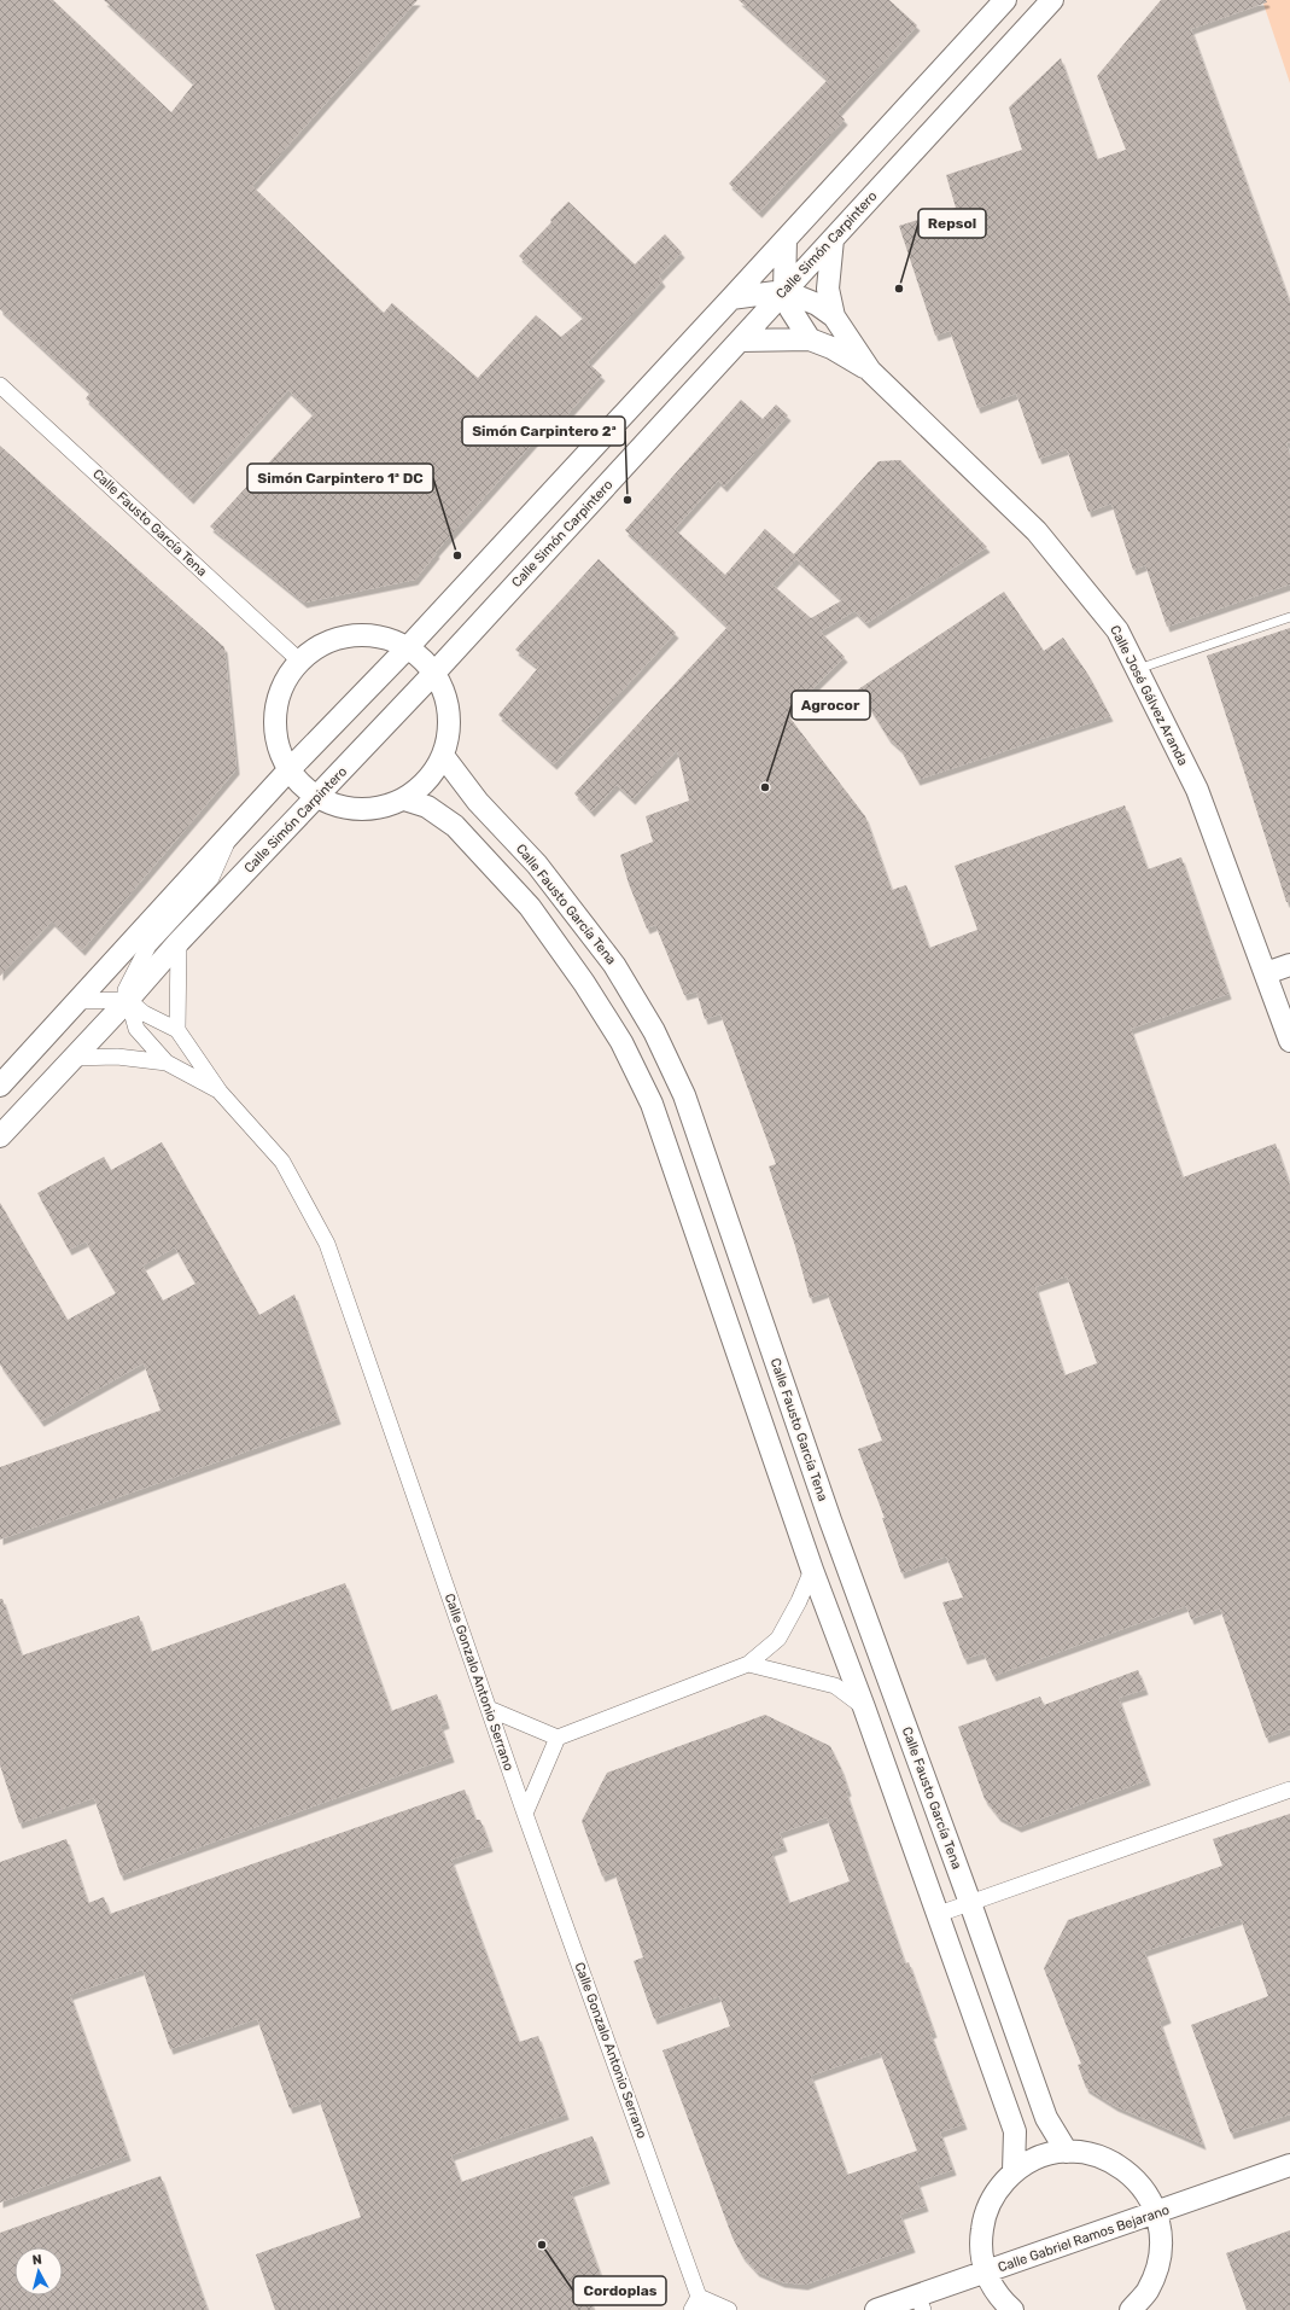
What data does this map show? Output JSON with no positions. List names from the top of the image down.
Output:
{
  "streets": {
    "street": [
      "Calle Simón Carpintero",
      "Calle Fausto García Tena",
      "Calle José Gálvez Aranda",
      "Calle Gonzalo Antonio Serrano",
      "Calle Gabriel Ramos Bejarano"
    ]
  },
  "crossings": [
    ["Calle Simón Carpintero", "Calle José Gálvez Aranda"],
    ["Calle Simón Carpintero", "Calle Gonzalo Antonio Serrano"]
  ],
  "places": [
    "Repsol",
    "Simón Carpintero 2ª",
    "Simón Carpintero 1ª DC",
    "Agrocor",
    "Cordoplas"
  ],
  "north": "top"
}
